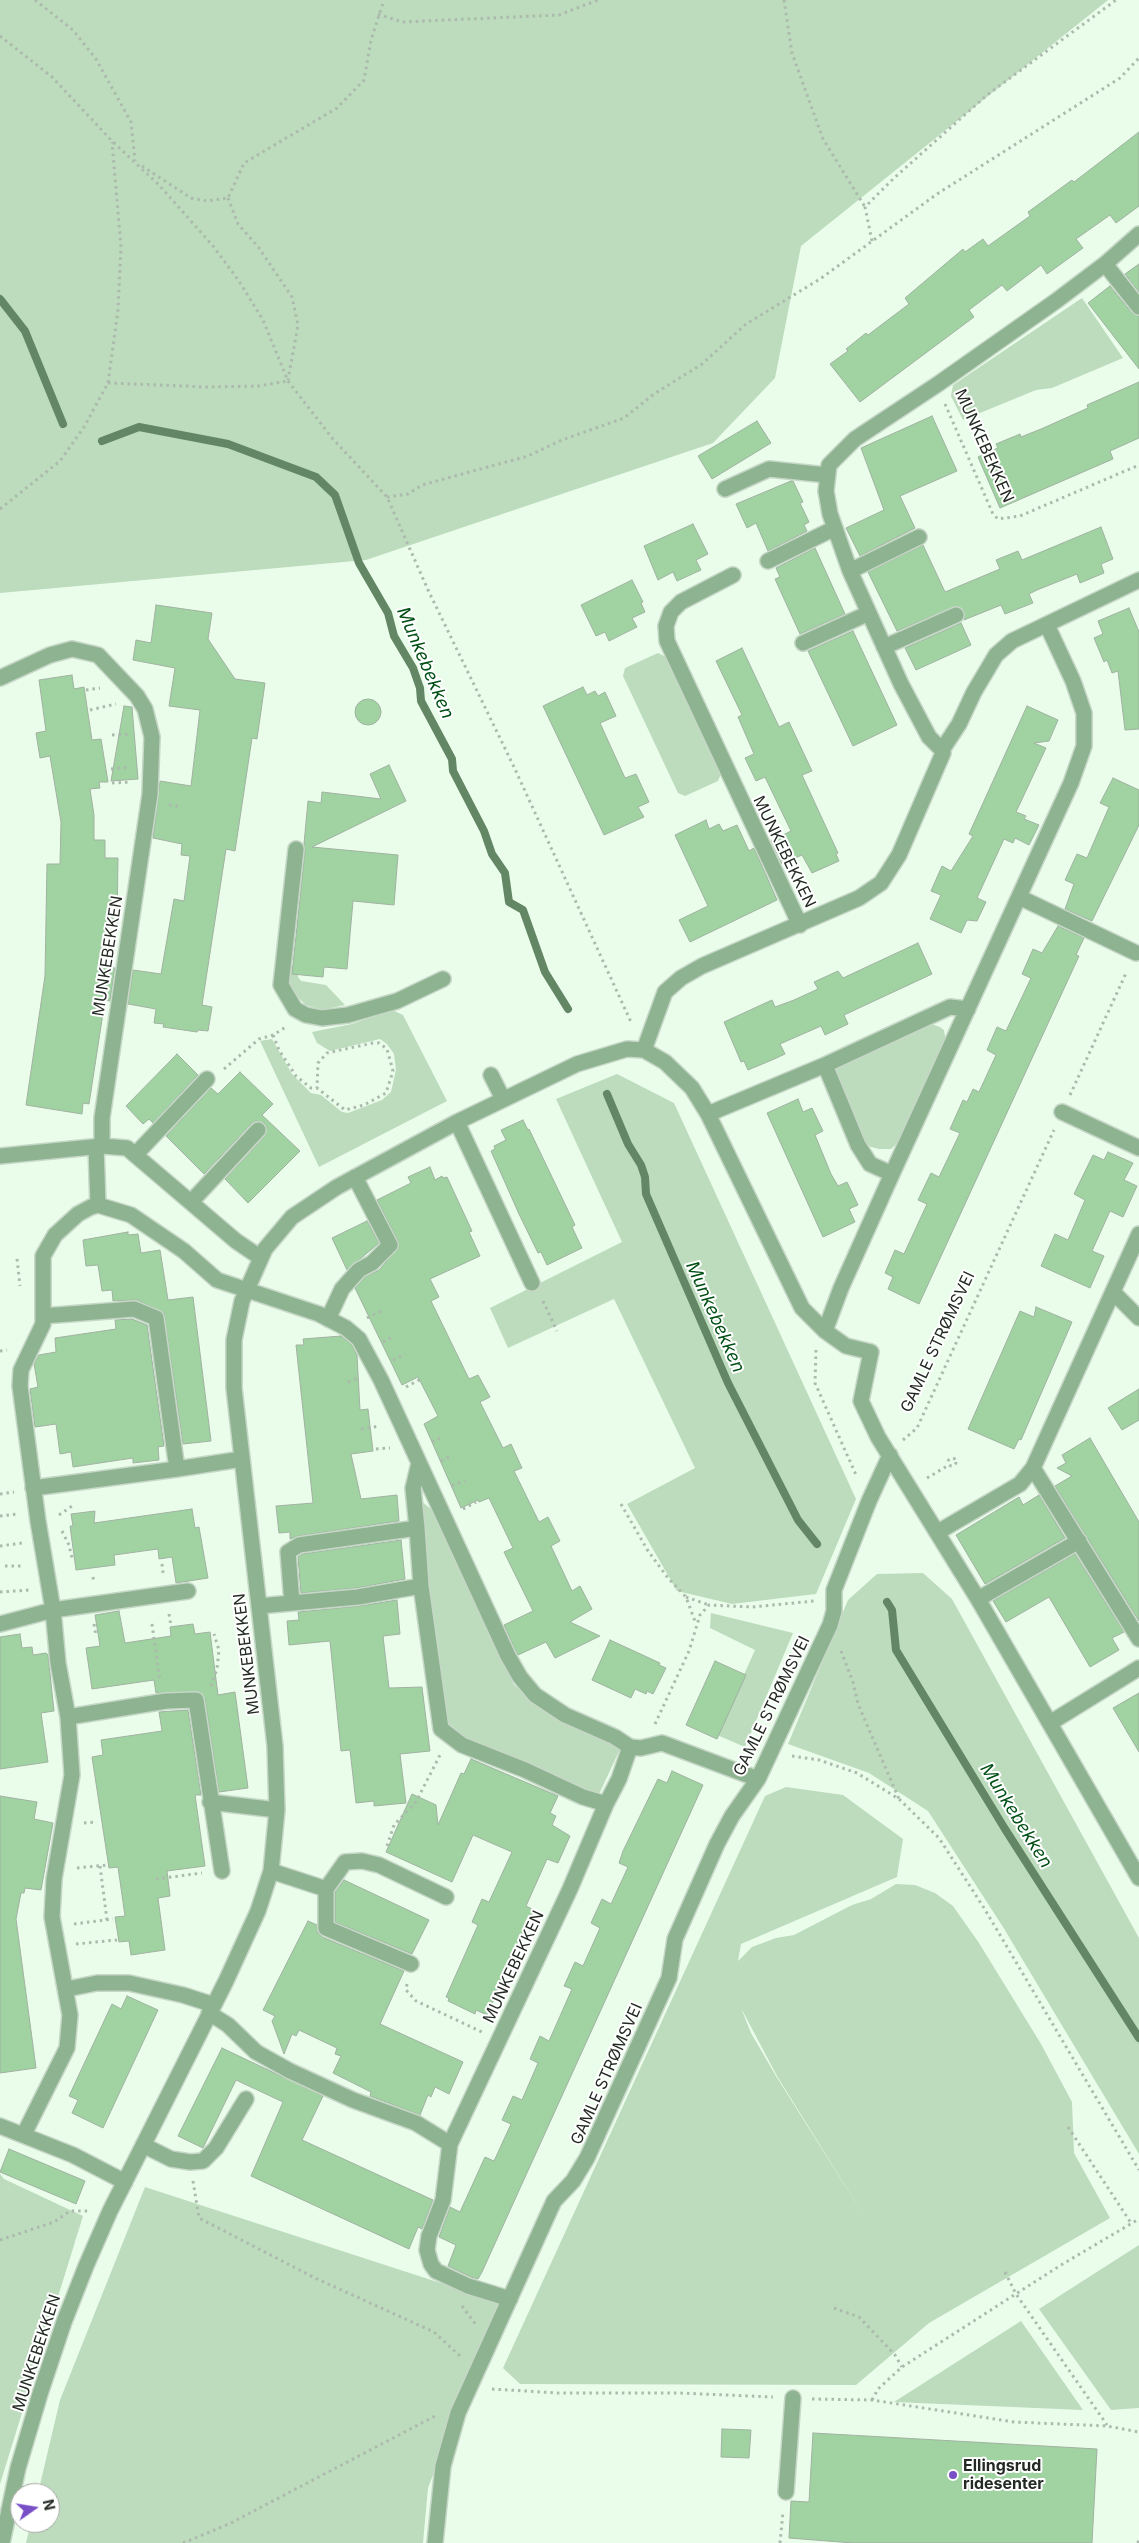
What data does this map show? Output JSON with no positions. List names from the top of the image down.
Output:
{
  "streets": {
    "street": ["MUNKEBEKKEN", "GAMLE STRØMSVEI"]
  },
  "crossings": [
    ["MUNKEBEKKEN", "GAMLE STRØMSVEI"]
  ],
  "water": ["Munkebekken"],
  "places": ["Ellingsrud ridesenter"],
  "north": "right"
}
